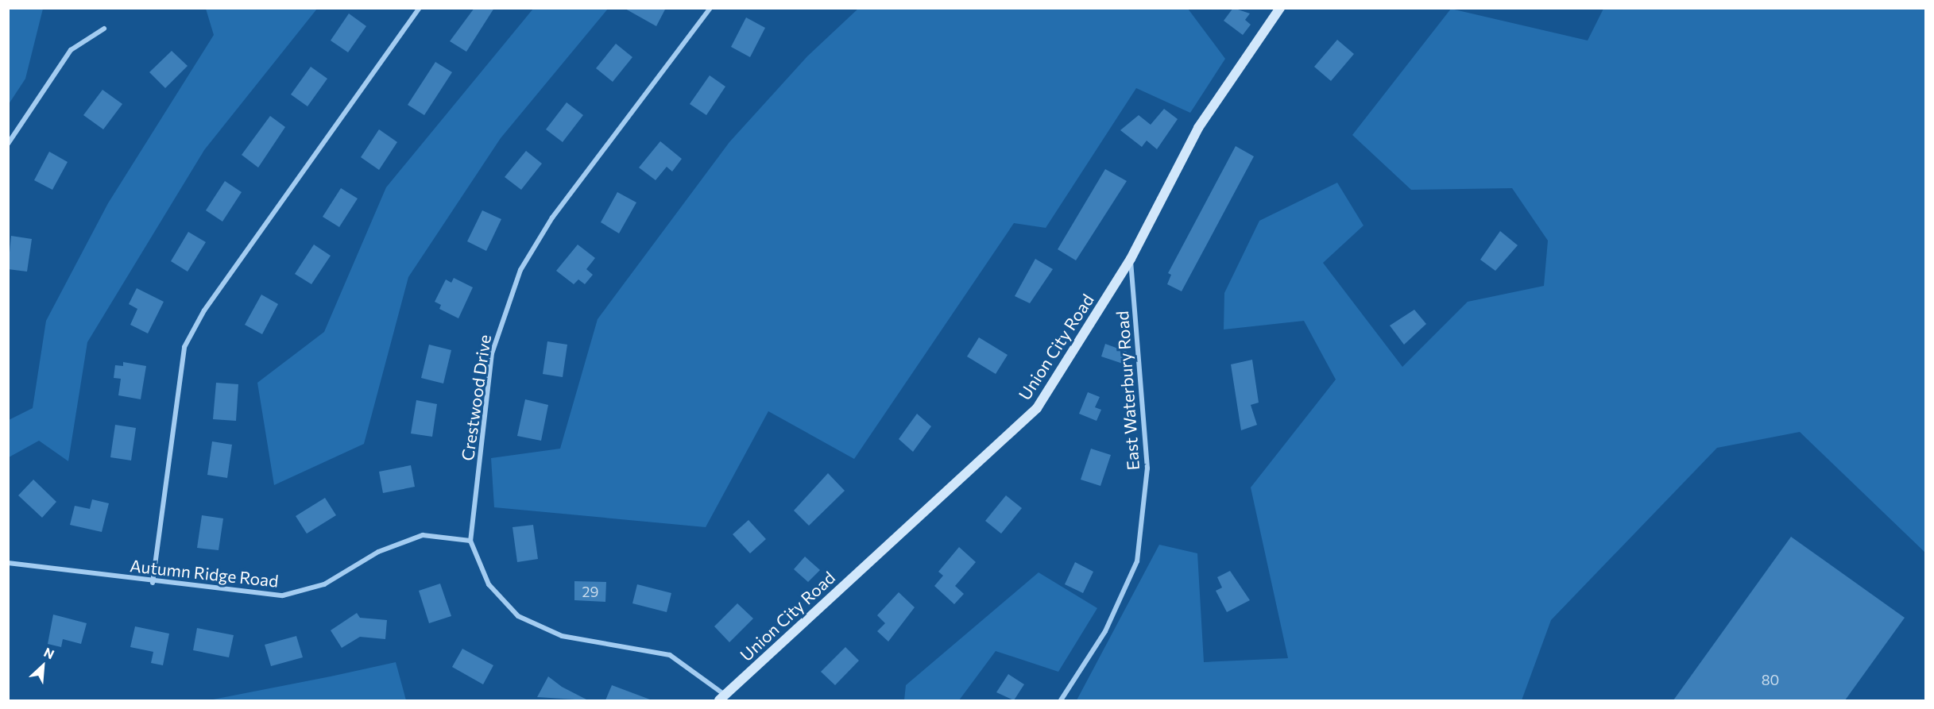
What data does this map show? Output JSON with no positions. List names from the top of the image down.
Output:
{
  "streets": {
    "main road": ["Union City Road"],
    "street": ["East Waterbury Road", "Crestwood Drive", "Autumn Ridge Road"]
  },
  "crossings": [
    ["Union City Road", "East Waterbury Road"],
    ["Union City Road", "Crestwood Drive"],
    ["Crestwood Drive", "Autumn Ridge Road"]
  ],
  "house_numbers": ["29", "80"],
  "north": "top right"
}
